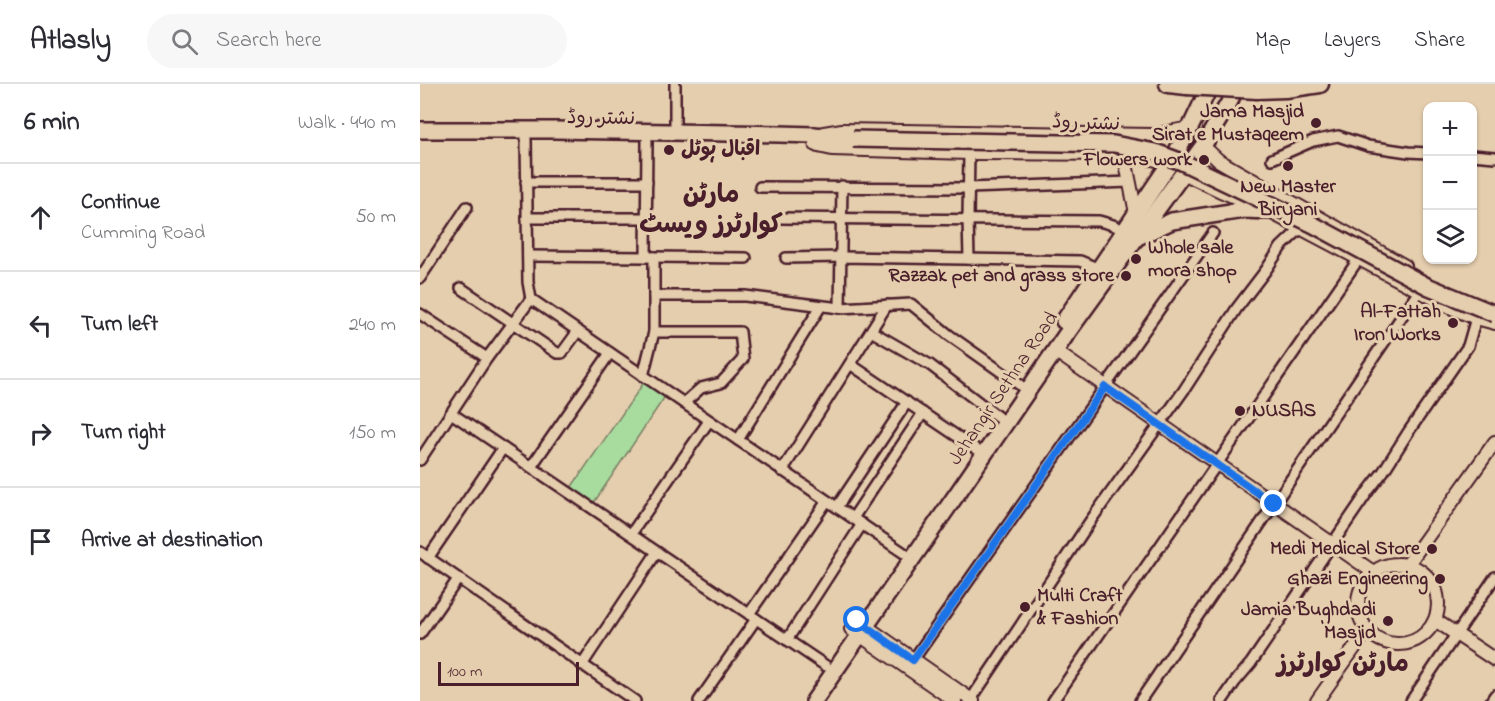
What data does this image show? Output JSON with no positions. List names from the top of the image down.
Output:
{
  "streets": {
    "main road": ["نشتر روڈ", "Jehangir Sethna Road"]
  },
  "crossings": [
    ["نشتر روڈ", "Jehangir Sethna Road"]
  ],
  "districts": ["مارٹن کوارٹرز ویسٹ", "مارٹن کوارٹرز"],
  "places": [
    "Jama Masjid Sirat e Mustaqeem",
    "اقبال ہوٹل",
    "Flowers work",
    "New Master Biryani",
    "Whole sale mora shop",
    "Razzak pet and grass store",
    "Al-Fattah Iron Works",
    "NUSAS",
    "Medi Medical Store",
    "Ghazi Engineering",
    "Multi Craft & Fashion",
    "Jamia Bughdadi Masjid"
  ],
  "scale_bar": "100 m",
  "page": {
    "header": "Atlasly",
    "search": "Search here",
    "nav": ["Map", "Layers", "Share"],
    "heading": ["6 min", "Walk · 440 m"],
    "map_buttons": ["+", "−"],
    "list": [
      ["Continue", "Cumming Road", "50 m"],
      ["Turn left", "240 m"],
      ["Turn right", "150 m"],
      "Arrive at destination"
    ],
    "scale": "100 m"
  }
}
